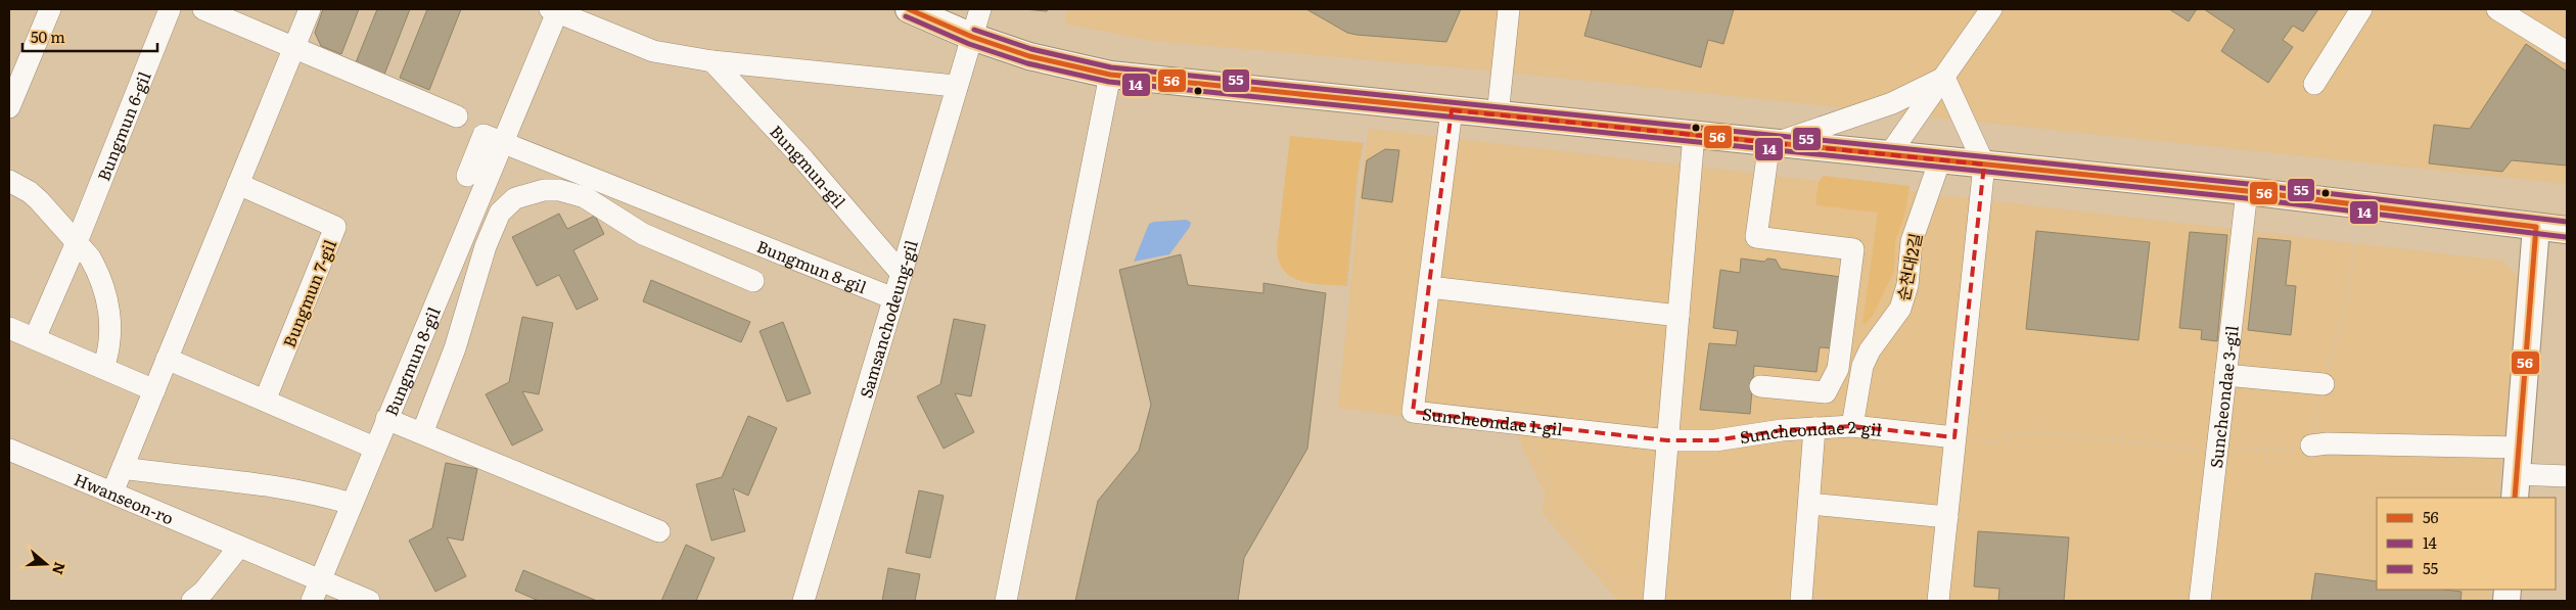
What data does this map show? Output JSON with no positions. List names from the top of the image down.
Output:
{
  "streets": {
    "street": [
      "Bungmun 6-gil",
      "Bungmun-gil",
      "Bungmun 8-gil",
      "순천대2길",
      "Bungmun 7-gil",
      "Samsanchodeung-gil",
      "Suncheondae 3-gil",
      "Suncheondae 1-gil",
      "Suncheondae 2-gil",
      "Hwanseon-ro"
    ]
  },
  "crossings": [
    ["Bungmun-gil", "Samsanchodeung-gil"],
    ["Bungmun 8-gil", "Samsanchodeung-gil"],
    ["Bungmun 8-gil", "Hwanseon-ro"],
    ["순천대2길", "Suncheondae 2-gil"],
    ["Suncheondae 1-gil", "Suncheondae 2-gil"]
  ],
  "lines": ["transit line 56", "transit line 14", "transit line 55"],
  "legend": ["56", "14", "55"],
  "scale_bar": "50 m",
  "north": "right"
}
